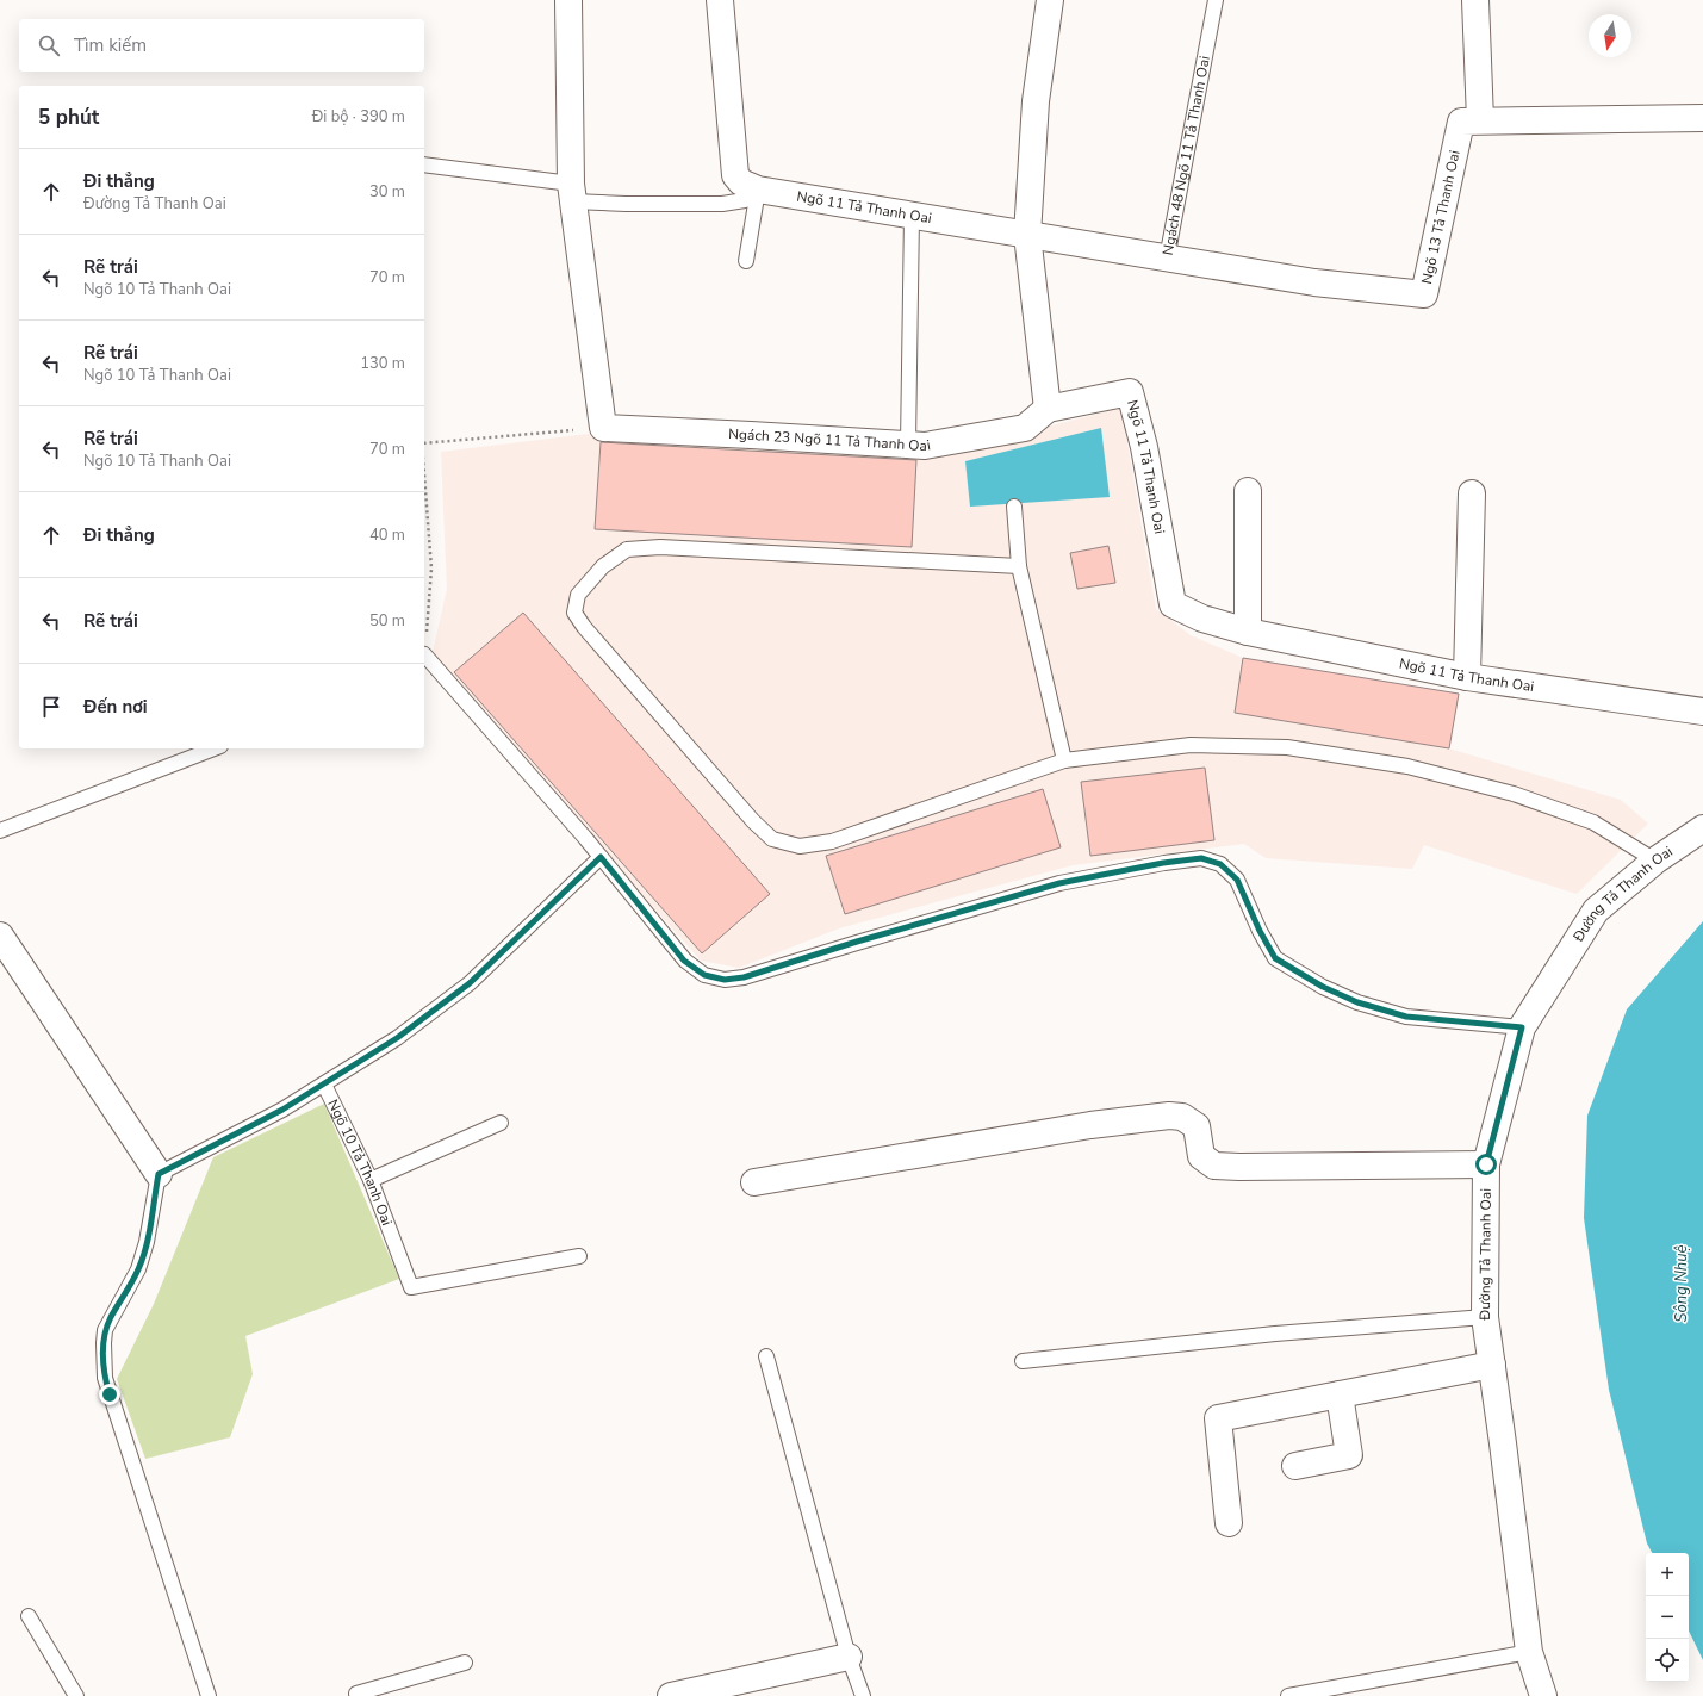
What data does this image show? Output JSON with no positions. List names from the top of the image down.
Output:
{
  "streets": {
    "street": [
      "Ngách 48 Ngõ 11 Tả Thanh Oai",
      "Ngõ 11 Tả Thanh Oai",
      "Ngõ 13 Tả Thanh Oai",
      "Ngách 23 Ngõ 11 Tả Thanh Oai",
      "Đường Tả Thanh Oai"
    ],
    "lane": ["Ngõ 10 Tả Thanh Oai"]
  },
  "crossings": [
    ["Ngách 48 Ngõ 11 Tả Thanh Oai", "Ngõ 11 Tả Thanh Oai"],
    ["Ngách 48 Ngõ 11 Tả Thanh Oai", "Ngõ 13 Tả Thanh Oai"],
    ["Ngõ 11 Tả Thanh Oai", "Ngách 23 Ngõ 11 Tả Thanh Oai"]
  ],
  "water": ["Sông Nhuệ"],
  "north": "bottom",
  "page": {
    "search": "Tìm kiếm",
    "heading": ["5 phút", "Đi bộ · 390 m"],
    "list": [
      ["Đi thẳng", "Đường Tả Thanh Oai", "30 m"],
      ["Rẽ trái", "Ngõ 10 Tả Thanh Oai", "70 m"],
      ["Rẽ trái", "Ngõ 10 Tả Thanh Oai", "130 m"],
      ["Rẽ trái", "Ngõ 10 Tả Thanh Oai", "70 m"],
      ["Đi thẳng", "40 m"],
      ["Rẽ trái", "50 m"],
      "Đến nơi"
    ],
    "map_buttons": ["+", "−"]
  }
}
